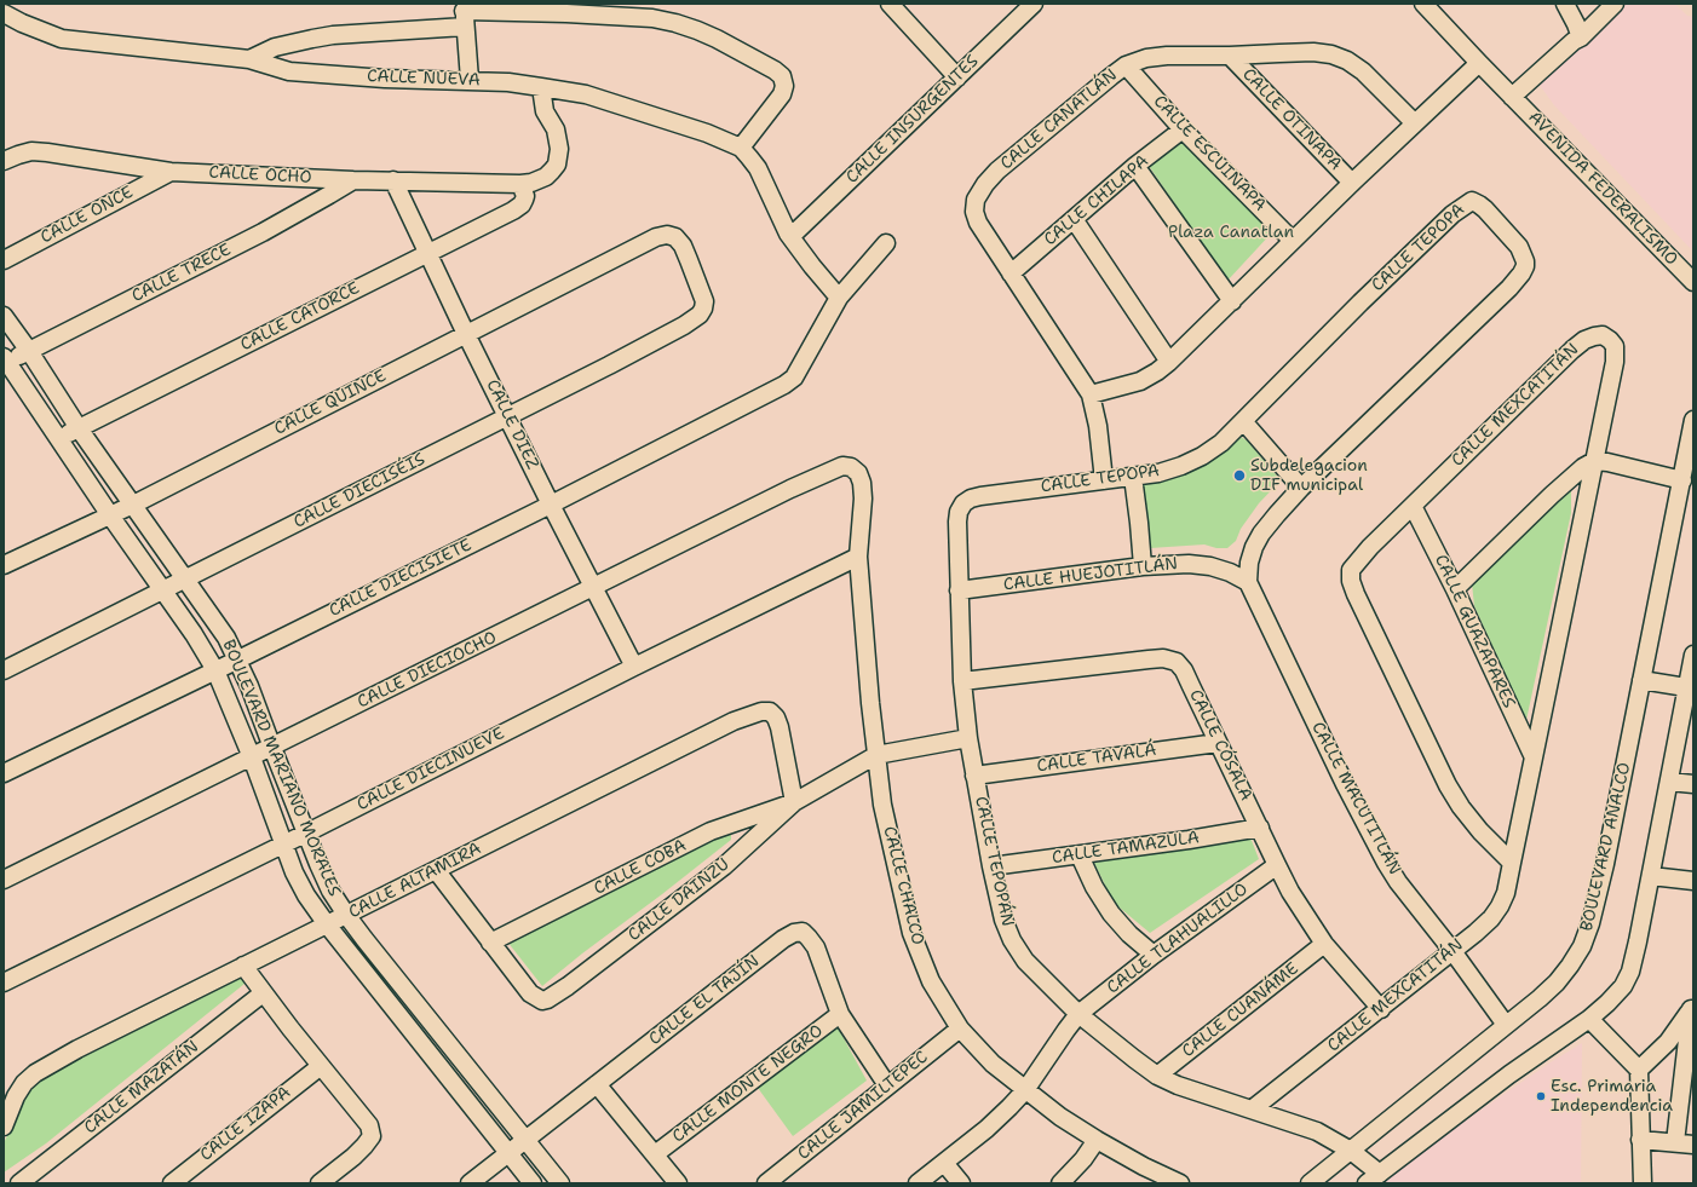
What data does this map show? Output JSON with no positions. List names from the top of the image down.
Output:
{
  "streets": {
    "street": [
      "CALLE NUEVA",
      "CALLE INSURGENTES",
      "CALLE CANATLÁN",
      "CALLE OTINAPA",
      "CALLE ESCUINAPA",
      "CALLE OCHO",
      "AVENIDA FEDERALISMO",
      "CALLE CHILAPA",
      "CALLE ONCE",
      "CALLE TEPOPA",
      "CALLE TRECE",
      "CALLE CATORCE",
      "CALLE QUINCE",
      "CALLE MEXCATITÁN",
      "CALLE DIEZ",
      "CALLE DIECISÉIS",
      "CALLE HUEJOTITLÁN",
      "CALLE DIECISIETE",
      "CALLE GUAZAPARES",
      "CALLE DIECIOCHO",
      "CALLE CÓSALA",
      "CALLE TAVALÁ",
      "BOULEVARD MARIANO MORALES",
      "CALLE DIECINUEVE",
      "CALLE MACUTITLÁN",
      "BOULEVARD ANALCO",
      "CALLE TAMAZULA",
      "CALLE TEPOPÁN",
      "CALLE COBA",
      "CALLE ALTAMIRA",
      "CALLE CHALCO",
      "CALLE DAINZU",
      "CALLE TLAHUALILLO",
      "CALLE EL TAJÍN",
      "CALLE CUANÁME",
      "CALLE MONTE NEGRO",
      "CALLE MAZATÁN",
      "CALLE JAMILTEPEC",
      "CALLE IZAPA"
    ]
  },
  "crossings": [
    ["CALLE NUEVA", "CALLE INSURGENTES"],
    ["CALLE NUEVA", "CALLE OCHO"],
    ["CALLE NUEVA", "CALLE DIECISIETE"],
    ["CALLE CANATLÁN", "CALLE OTINAPA"],
    ["CALLE CANATLÁN", "CALLE ESCUINAPA"],
    ["CALLE CANATLÁN", "CALLE CHILAPA"],
    ["CALLE CANATLÁN", "CALLE TEPOPA"],
    ["CALLE ESCUINAPA", "CALLE CHILAPA"],
    ["CALLE OCHO", "CALLE ONCE"],
    ["CALLE OCHO", "CALLE TRECE"],
    ["CALLE OCHO", "CALLE CATORCE"],
    ["CALLE OCHO", "CALLE DIEZ"],
    ["CALLE TEPOPA", "CALLE HUEJOTITLÁN"],
    ["CALLE TEPOPA", "CALLE MACUTITLÁN"],
    ["CALLE TEPOPA", "CALLE TEPOPÁN"],
    ["CALLE TRECE", "BOULEVARD MARIANO MORALES"],
    ["CALLE CATORCE", "CALLE DIEZ"],
    ["CALLE CATORCE", "BOULEVARD MARIANO MORALES"],
    ["CALLE QUINCE", "CALLE DIEZ"],
    ["CALLE QUINCE", "CALLE DIECISÉIS"],
    ["CALLE QUINCE", "BOULEVARD MARIANO MORALES"],
    ["CALLE MEXCATITÁN", "CALLE GUAZAPARES"],
    ["CALLE MEXCATITÁN", "CALLE CÓSALA"],
    ["CALLE MEXCATITÁN", "CALLE MACUTITLÁN"],
    ["CALLE MEXCATITÁN", "CALLE TEPOPÁN"],
    ["CALLE DIEZ", "CALLE DIECISÉIS"],
    ["CALLE DIEZ", "CALLE DIECISIETE"],
    ["CALLE DIEZ", "CALLE DIECIOCHO"],
    ["CALLE DIEZ", "CALLE DIECINUEVE"],
    ["CALLE DIECISÉIS", "BOULEVARD MARIANO MORALES"],
    ["CALLE HUEJOTITLÁN", "CALLE MACUTITLÁN"],
    ["CALLE HUEJOTITLÁN", "CALLE TEPOPÁN"],
    ["CALLE DIECISIETE", "BOULEVARD MARIANO MORALES"],
    ["CALLE DIECIOCHO", "BOULEVARD MARIANO MORALES"],
    ["CALLE DIECIOCHO", "CALLE CHALCO"],
    ["CALLE CÓSALA", "CALLE TAVALÁ"],
    ["CALLE CÓSALA", "CALLE TAMAZULA"],
    ["CALLE CÓSALA", "CALLE TEPOPÁN"],
    ["CALLE CÓSALA", "CALLE TLAHUALILLO"],
    ["CALLE CÓSALA", "CALLE CUANÁME"],
    ["CALLE TAVALÁ", "CALLE TEPOPÁN"],
    ["BOULEVARD MARIANO MORALES", "CALLE DIECINUEVE"],
    ["BOULEVARD MARIANO MORALES", "CALLE ALTAMIRA"],
    ["BOULEVARD MARIANO MORALES", "CALLE EL TAJÍN"],
    ["CALLE DIECINUEVE", "CALLE CHALCO"],
    ["CALLE MACUTITLÁN", "BOULEVARD ANALCO"],
    ["BOULEVARD ANALCO", "CALLE TEPOPÁN"],
    ["CALLE TAMAZULA", "CALLE TEPOPÁN"],
    ["CALLE TEPOPÁN", "CALLE DAINZU"],
    ["CALLE TEPOPÁN", "CALLE TLAHUALILLO"],
    ["CALLE TEPOPÁN", "CALLE CUANÁME"],
    ["CALLE COBA", "CALLE ALTAMIRA"],
    ["CALLE COBA", "CALLE DAINZU"],
    ["CALLE ALTAMIRA", "CALLE DAINZU"],
    ["CALLE CHALCO", "CALLE DAINZU"],
    ["CALLE CHALCO", "CALLE TLAHUALILLO"],
    ["CALLE CHALCO", "CALLE JAMILTEPEC"],
    ["CALLE EL TAJÍN", "CALLE MONTE NEGRO"],
    ["CALLE EL TAJÍN", "CALLE JAMILTEPEC"]
  ],
  "parks": ["Plaza Canatlan"],
  "places": ["Subdelegacion DIF municipal", "Esc. Primaria Independencia"]
}
